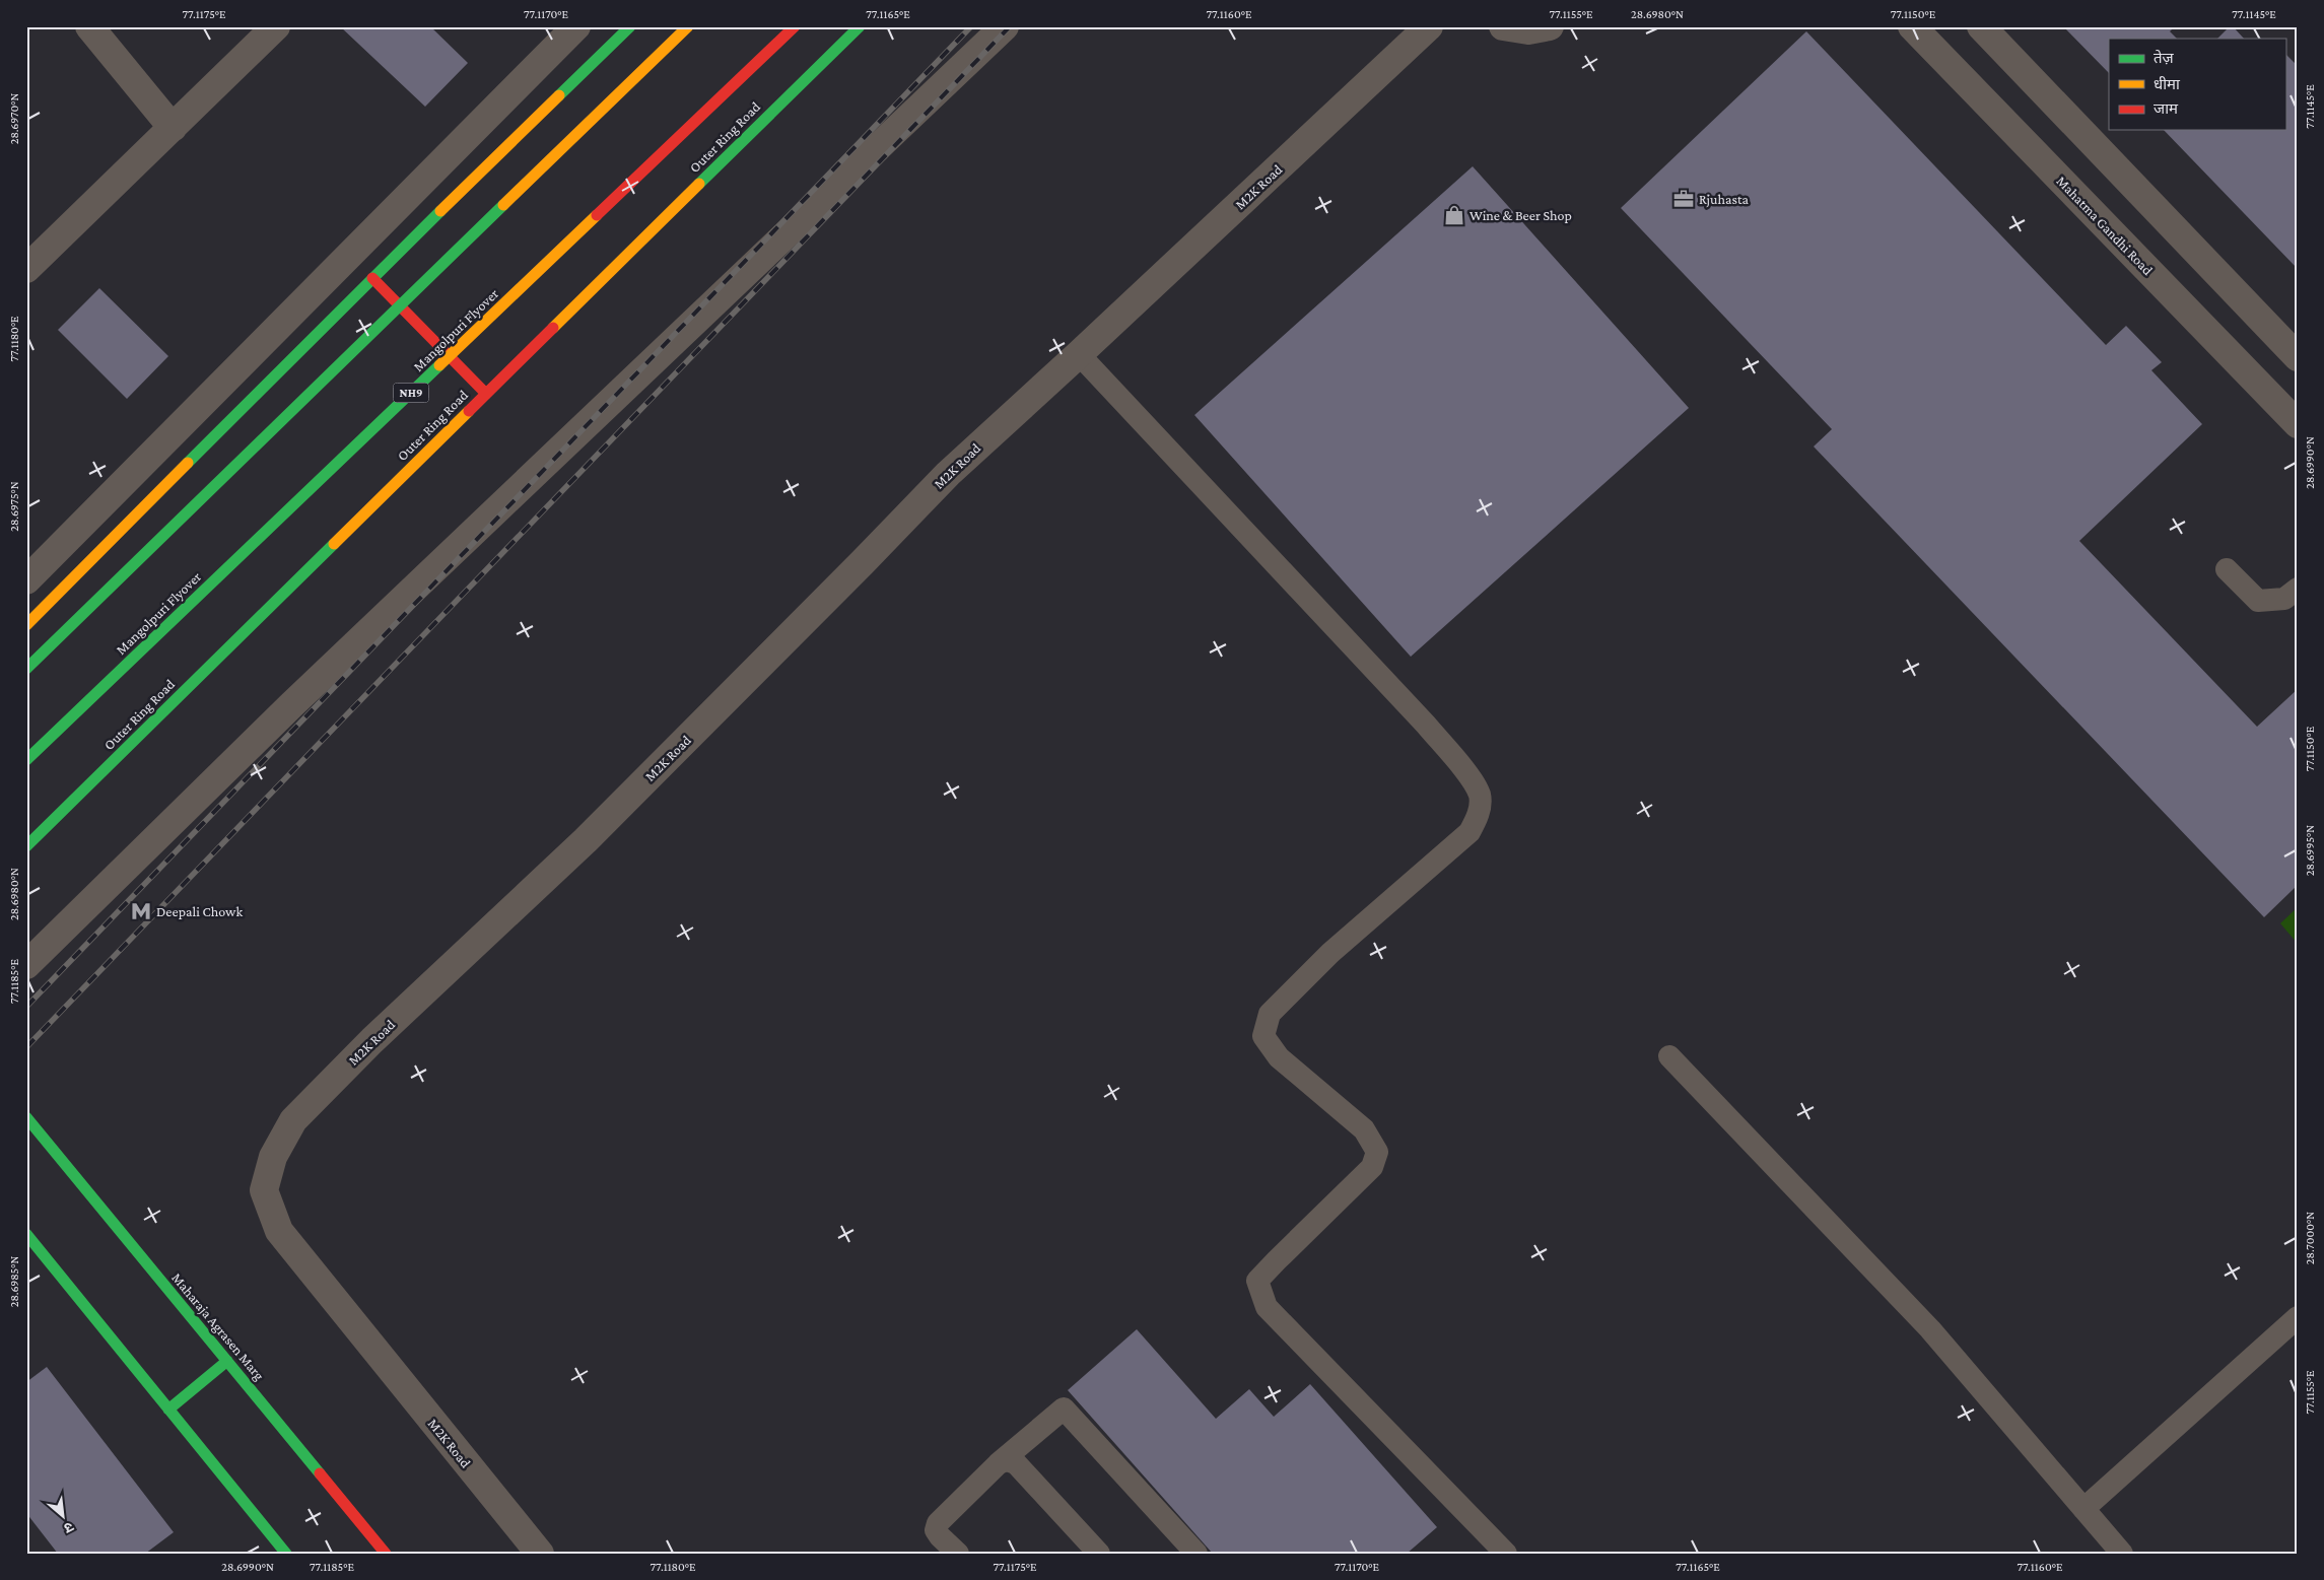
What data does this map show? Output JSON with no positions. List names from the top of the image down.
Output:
{
  "streets": {
    "main road": [
      "Outer Ring Road",
      "Mangolpuri Flyover",
      "NH9",
      "Maharaja Agrasen Marg"
    ],
    "street": ["M2K Road", "Mahatma Gandhi Road"]
  },
  "places": {
    "office": ["Rjuhasta"],
    "shop": ["Wine & Beer Shop"],
    "metro station": ["Deepali Chowk"]
  },
  "legend": ["तेज़", "धीमा", "जाम"],
  "north": "bottom right",
  "coordinates": [
    "77.1175°E",
    "77.1170°E",
    "77.1165°E",
    "77.1160°E",
    "77.1155°E",
    "28.6980°N",
    "77.1150°E",
    "77.1145°E",
    "28.6970°N",
    "77.1180°E",
    "28.6990°N",
    "28.6975°N",
    "28.6995°N",
    "77.1185°E",
    "28.7000°N",
    "28.6985°N"
  ]
}
